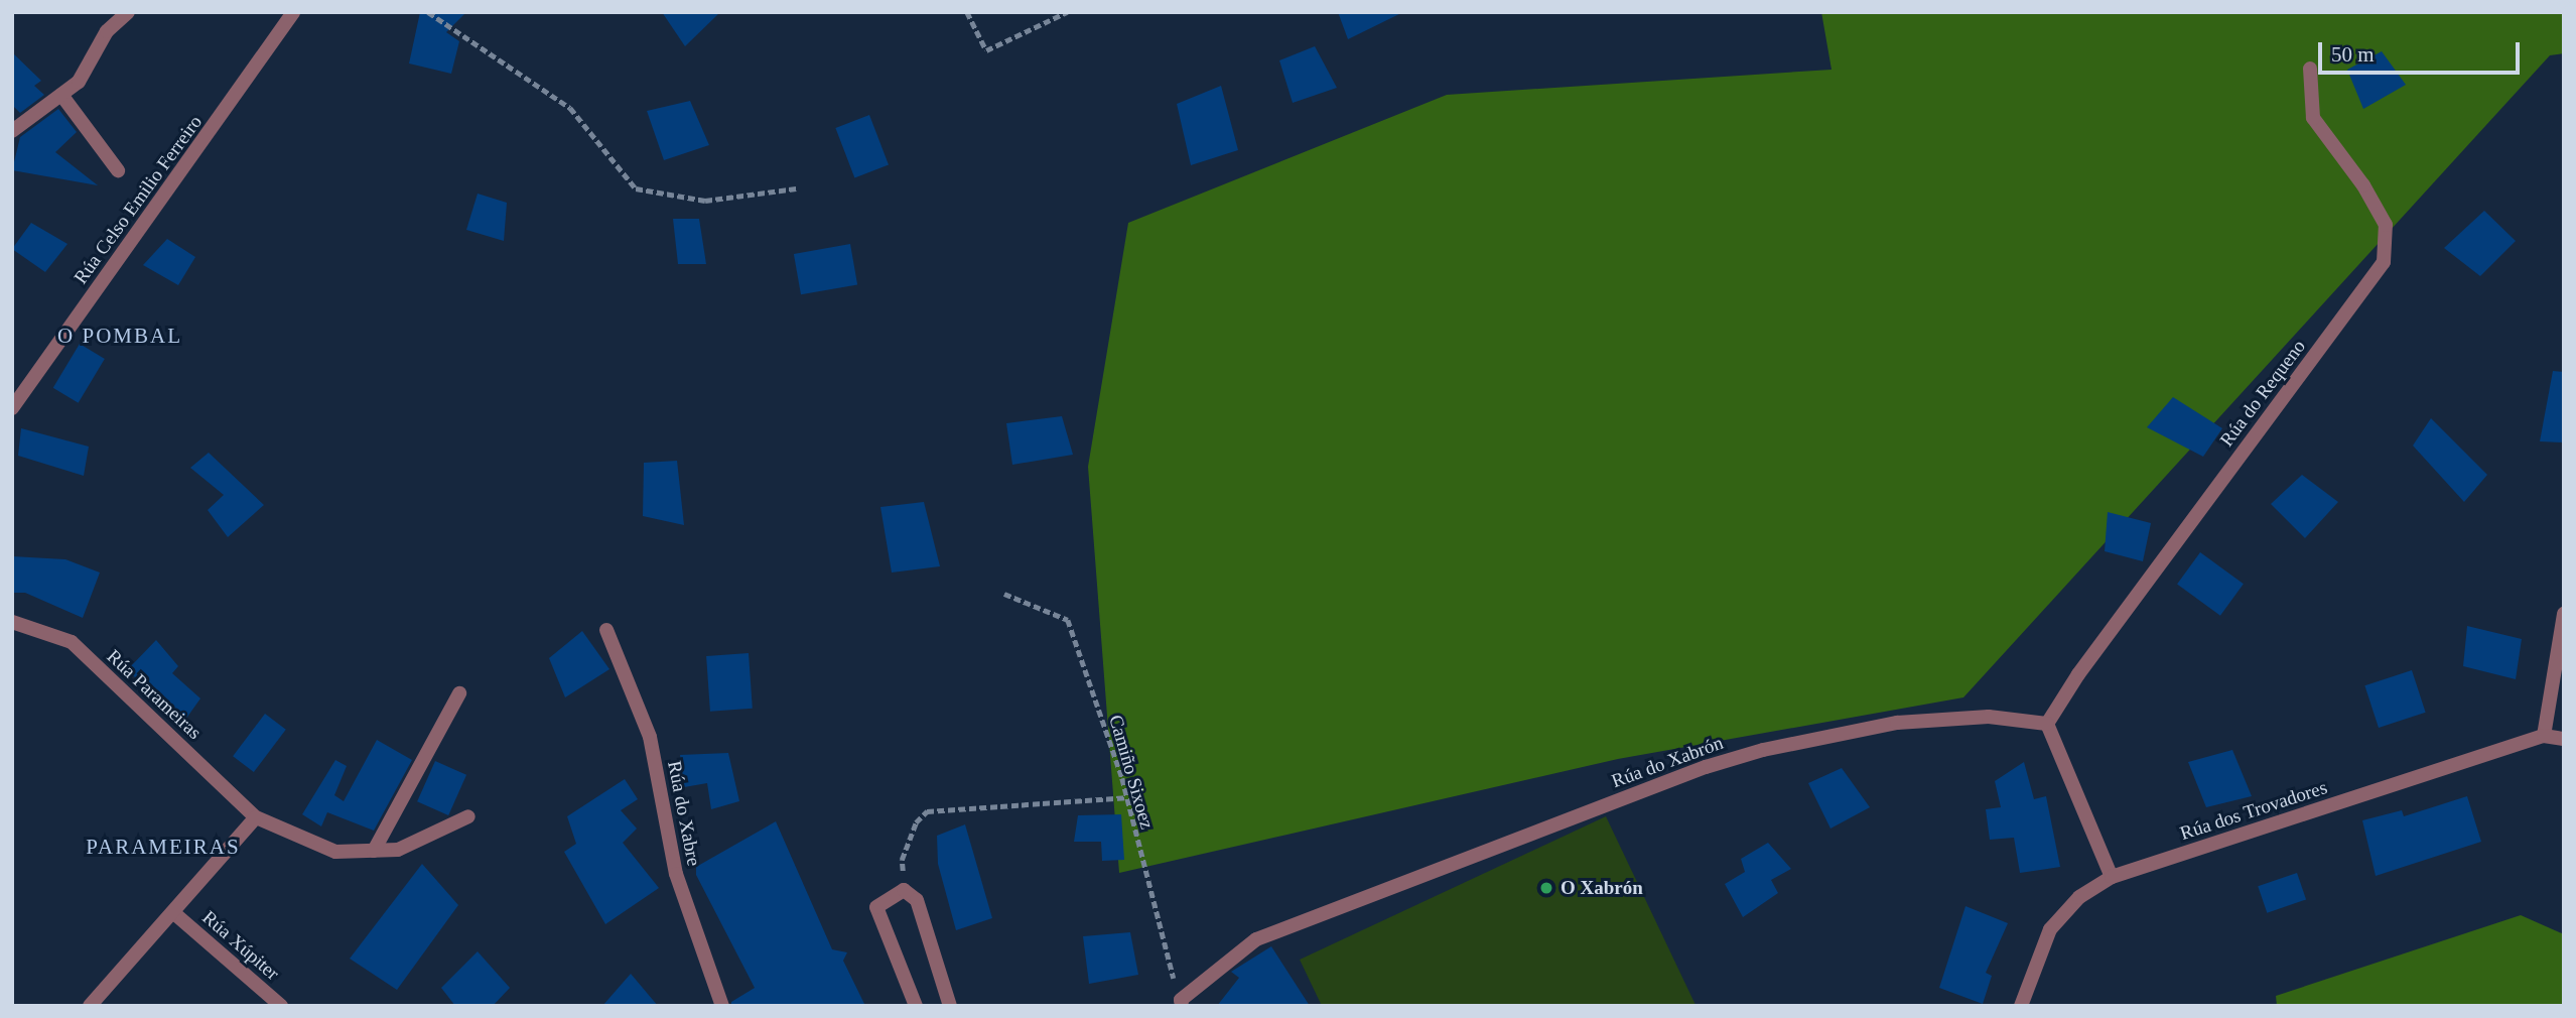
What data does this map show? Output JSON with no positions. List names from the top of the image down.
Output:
{
  "streets": {
    "street": [
      "Rúa Celso Emilio Ferreiro",
      "Rúa do Requeno",
      "Rúa Parameiras",
      "Rúa do Xabrón",
      "Rúa dos Trovadores",
      "Rúa do Xabre",
      "Rúa Xúpiter"
    ],
    "path": ["Camiño Sixoez"]
  },
  "crossings": [
    ["Rúa do Requeno", "Rúa do Xabrón"],
    ["Rúa do Xabrón", "Camiño Sixoez"]
  ],
  "districts": ["O POMBAL", "PARAMEIRAS"],
  "places": ["O Xabrón"],
  "scale_bar": "50 m"
}
